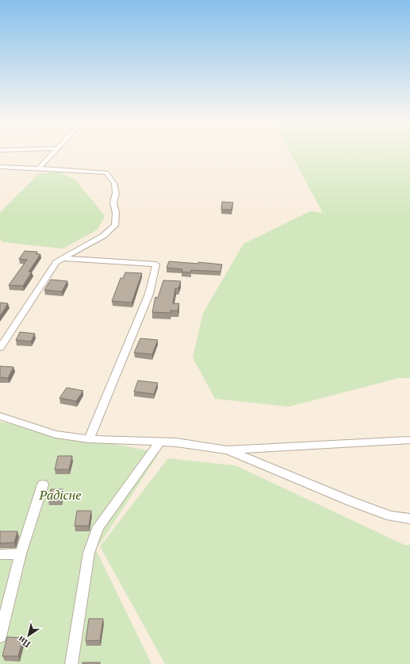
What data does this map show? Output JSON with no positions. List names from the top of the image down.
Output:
{
  "parks": ["Радісне"],
  "north": "bottom left"
}
